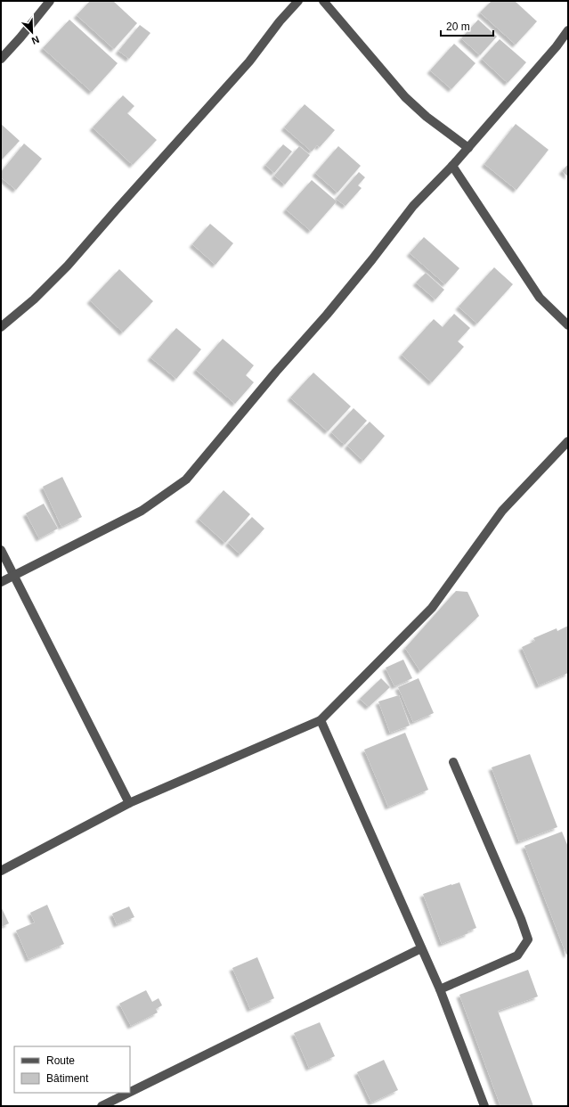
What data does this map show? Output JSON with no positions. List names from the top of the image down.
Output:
{
  "legend": ["Route", "Bâtiment"],
  "scale_bar": "20 m",
  "north": "bottom right"
}
